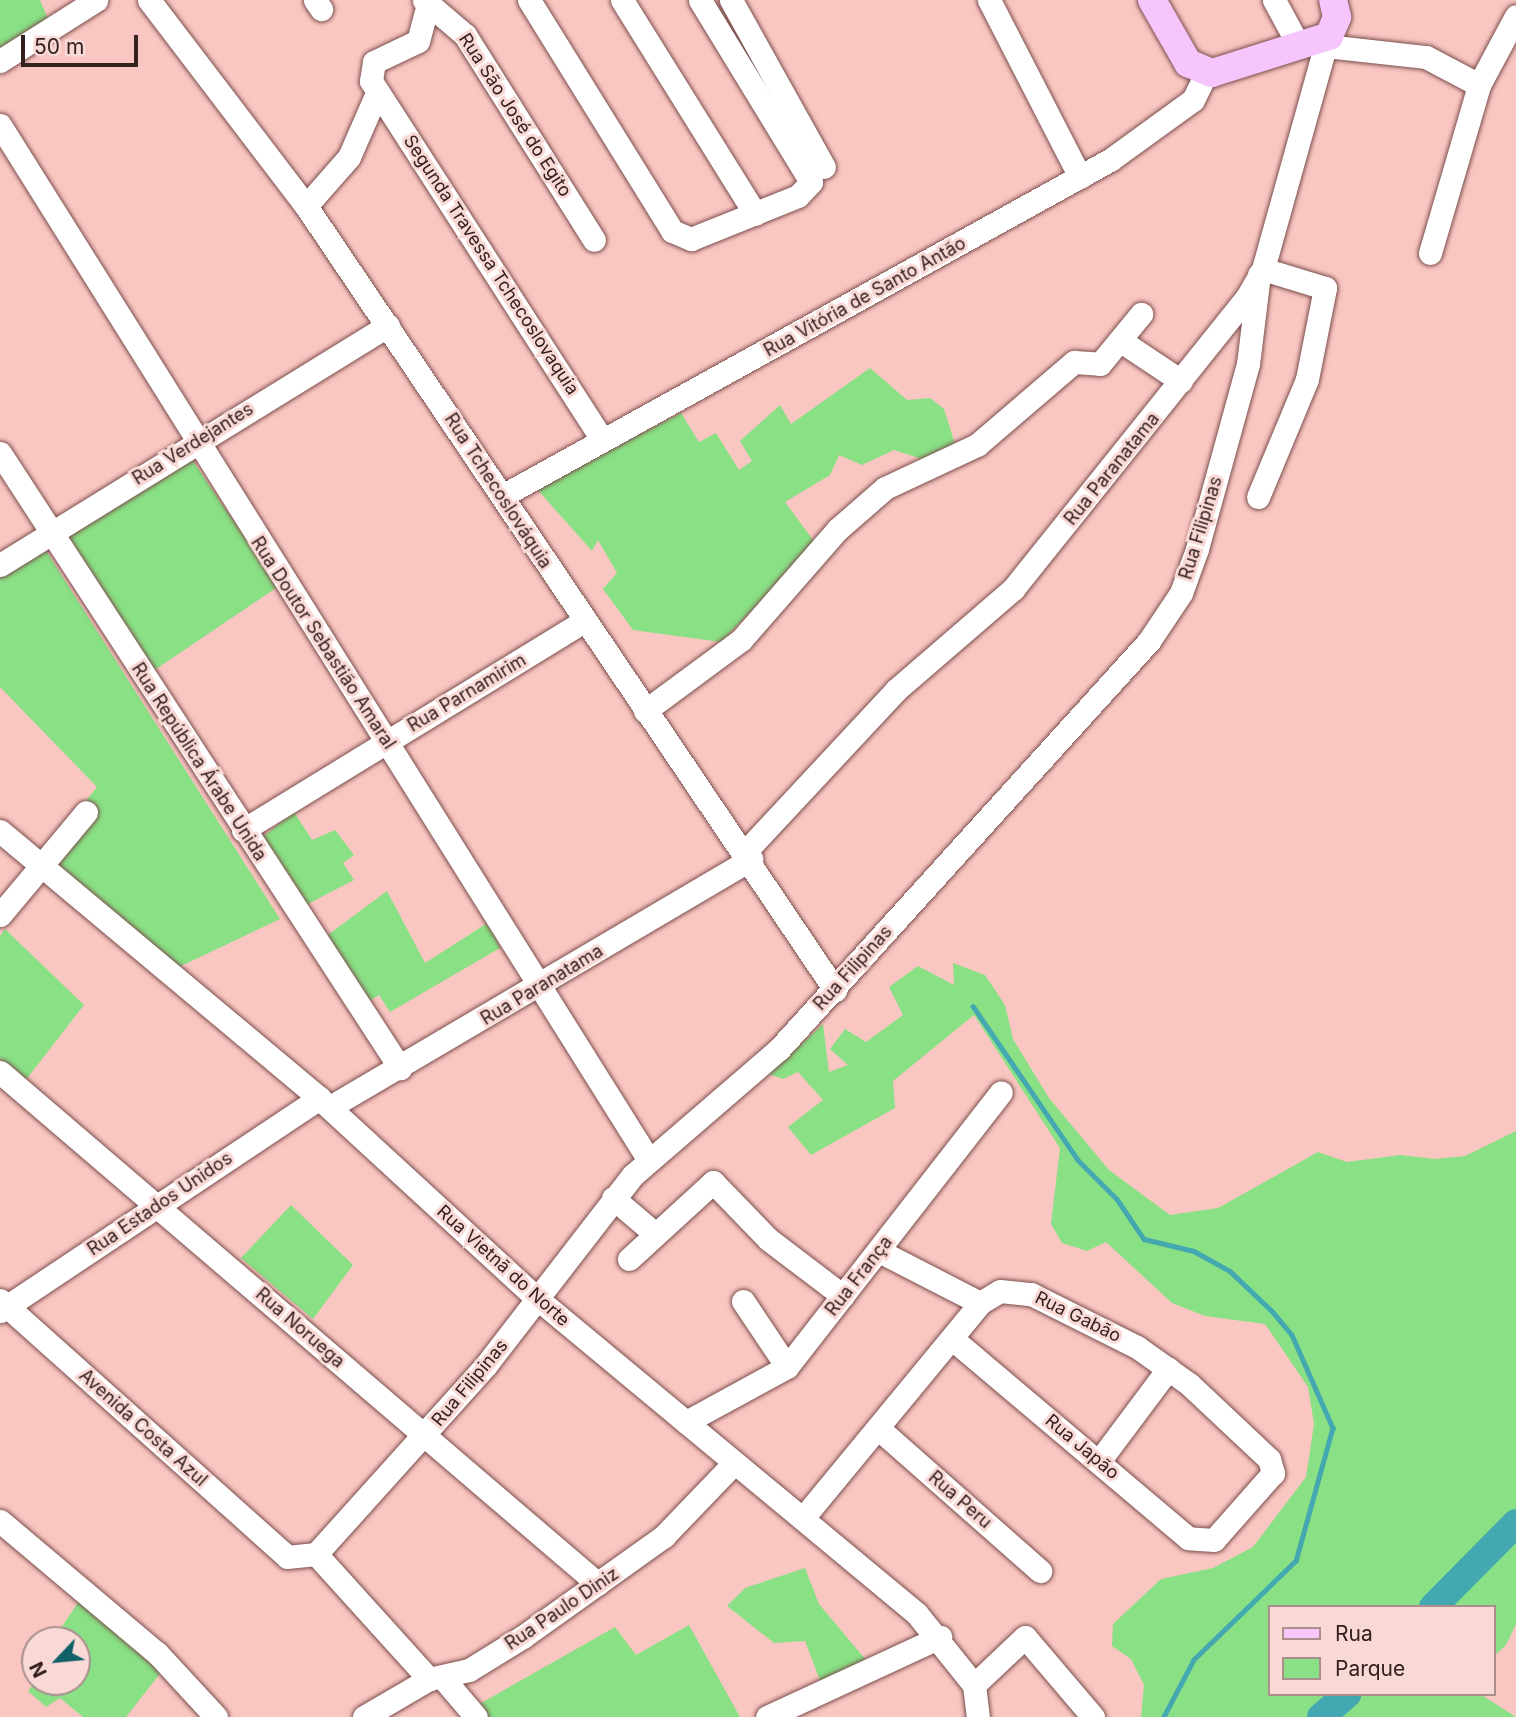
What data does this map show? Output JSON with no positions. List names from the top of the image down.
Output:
{
  "streets": {
    "main road": ["Rua Paranatama"],
    "street": [
      "Rua São José do Egito",
      "Segunda Travessa Tchecoslovaquia",
      "Rua Vitória de Santo Antão",
      "Rua Verdejantes",
      "Rua Tchecoslováquia",
      "Rua Filipinas",
      "Rua Doutor Sebastião Amaral",
      "Rua Parnamirim",
      "Rua República Árabe Unida",
      "Rua Estados Unidos",
      "Rua Vietnã do Norte",
      "Rua França",
      "Rua Gabão",
      "Rua Noruega",
      "Avenida Costa Azul",
      "Rua Japão",
      "Rua Peru",
      "Rua Paulo Diniz"
    ]
  },
  "crossings": [
    ["Segunda Travessa Tchecoslovaquia", "Rua Vitória de Santo Antão"],
    ["Rua Vitória de Santo Antão", "Rua Tchecoslováquia"],
    ["Rua Verdejantes", "Rua Tchecoslováquia"],
    ["Rua Verdejantes", "Rua Doutor Sebastião Amaral"],
    ["Rua Verdejantes", "Rua República Árabe Unida"],
    ["Rua Paranatama", "Rua Tchecoslováquia"],
    ["Rua Paranatama", "Rua Filipinas"],
    ["Rua Paranatama", "Rua Doutor Sebastião Amaral"],
    ["Rua Paranatama", "Rua República Árabe Unida"],
    ["Rua Paranatama", "Rua Estados Unidos"],
    ["Rua Paranatama", "Rua Vietnã do Norte"],
    ["Rua Tchecoslováquia", "Rua Filipinas"],
    ["Rua Tchecoslováquia", "Rua Parnamirim"],
    ["Rua Filipinas", "Rua Doutor Sebastião Amaral"],
    ["Rua Filipinas", "Rua Vietnã do Norte"],
    ["Rua Filipinas", "Rua Noruega"],
    ["Rua Filipinas", "Avenida Costa Azul"],
    ["Rua Doutor Sebastião Amaral", "Rua Parnamirim"],
    ["Rua Parnamirim", "Rua República Árabe Unida"],
    ["Rua Estados Unidos", "Rua Vietnã do Norte"],
    ["Rua Estados Unidos", "Rua Noruega"],
    ["Rua Estados Unidos", "Avenida Costa Azul"],
    ["Rua Vietnã do Norte", "Rua França"],
    ["Rua Vietnã do Norte", "Rua Paulo Diniz"],
    ["Rua Gabão", "Rua Japão"],
    ["Rua Noruega", "Rua Paulo Diniz"]
  ],
  "legend": ["Rua", "Parque"],
  "scale_bar": "50 m",
  "north": "bottom left"
}
